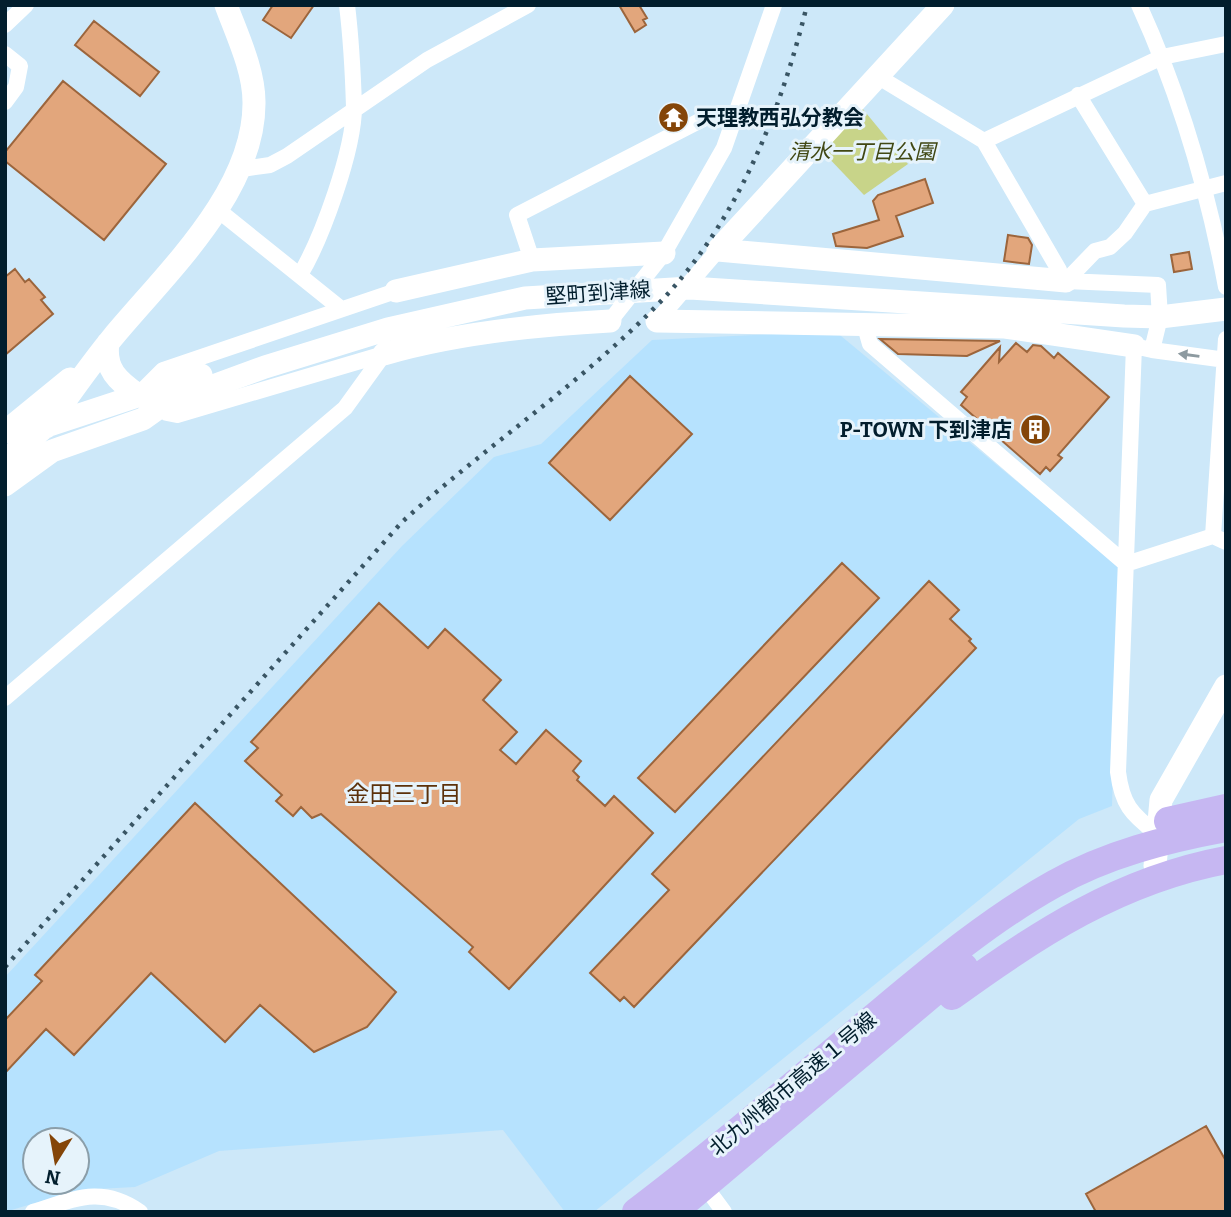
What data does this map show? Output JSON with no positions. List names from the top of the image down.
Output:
{
  "streets": {
    "highway": ["北九州都市高速１号線"],
    "street": ["堅町到津線"]
  },
  "districts": ["金田三丁目"],
  "parks": ["清水一丁目公園"],
  "places": {
    "temple": ["天理教西弘分教会"],
    "building": ["P-TOWN 下到津店"]
  },
  "north": "bottom"
}
